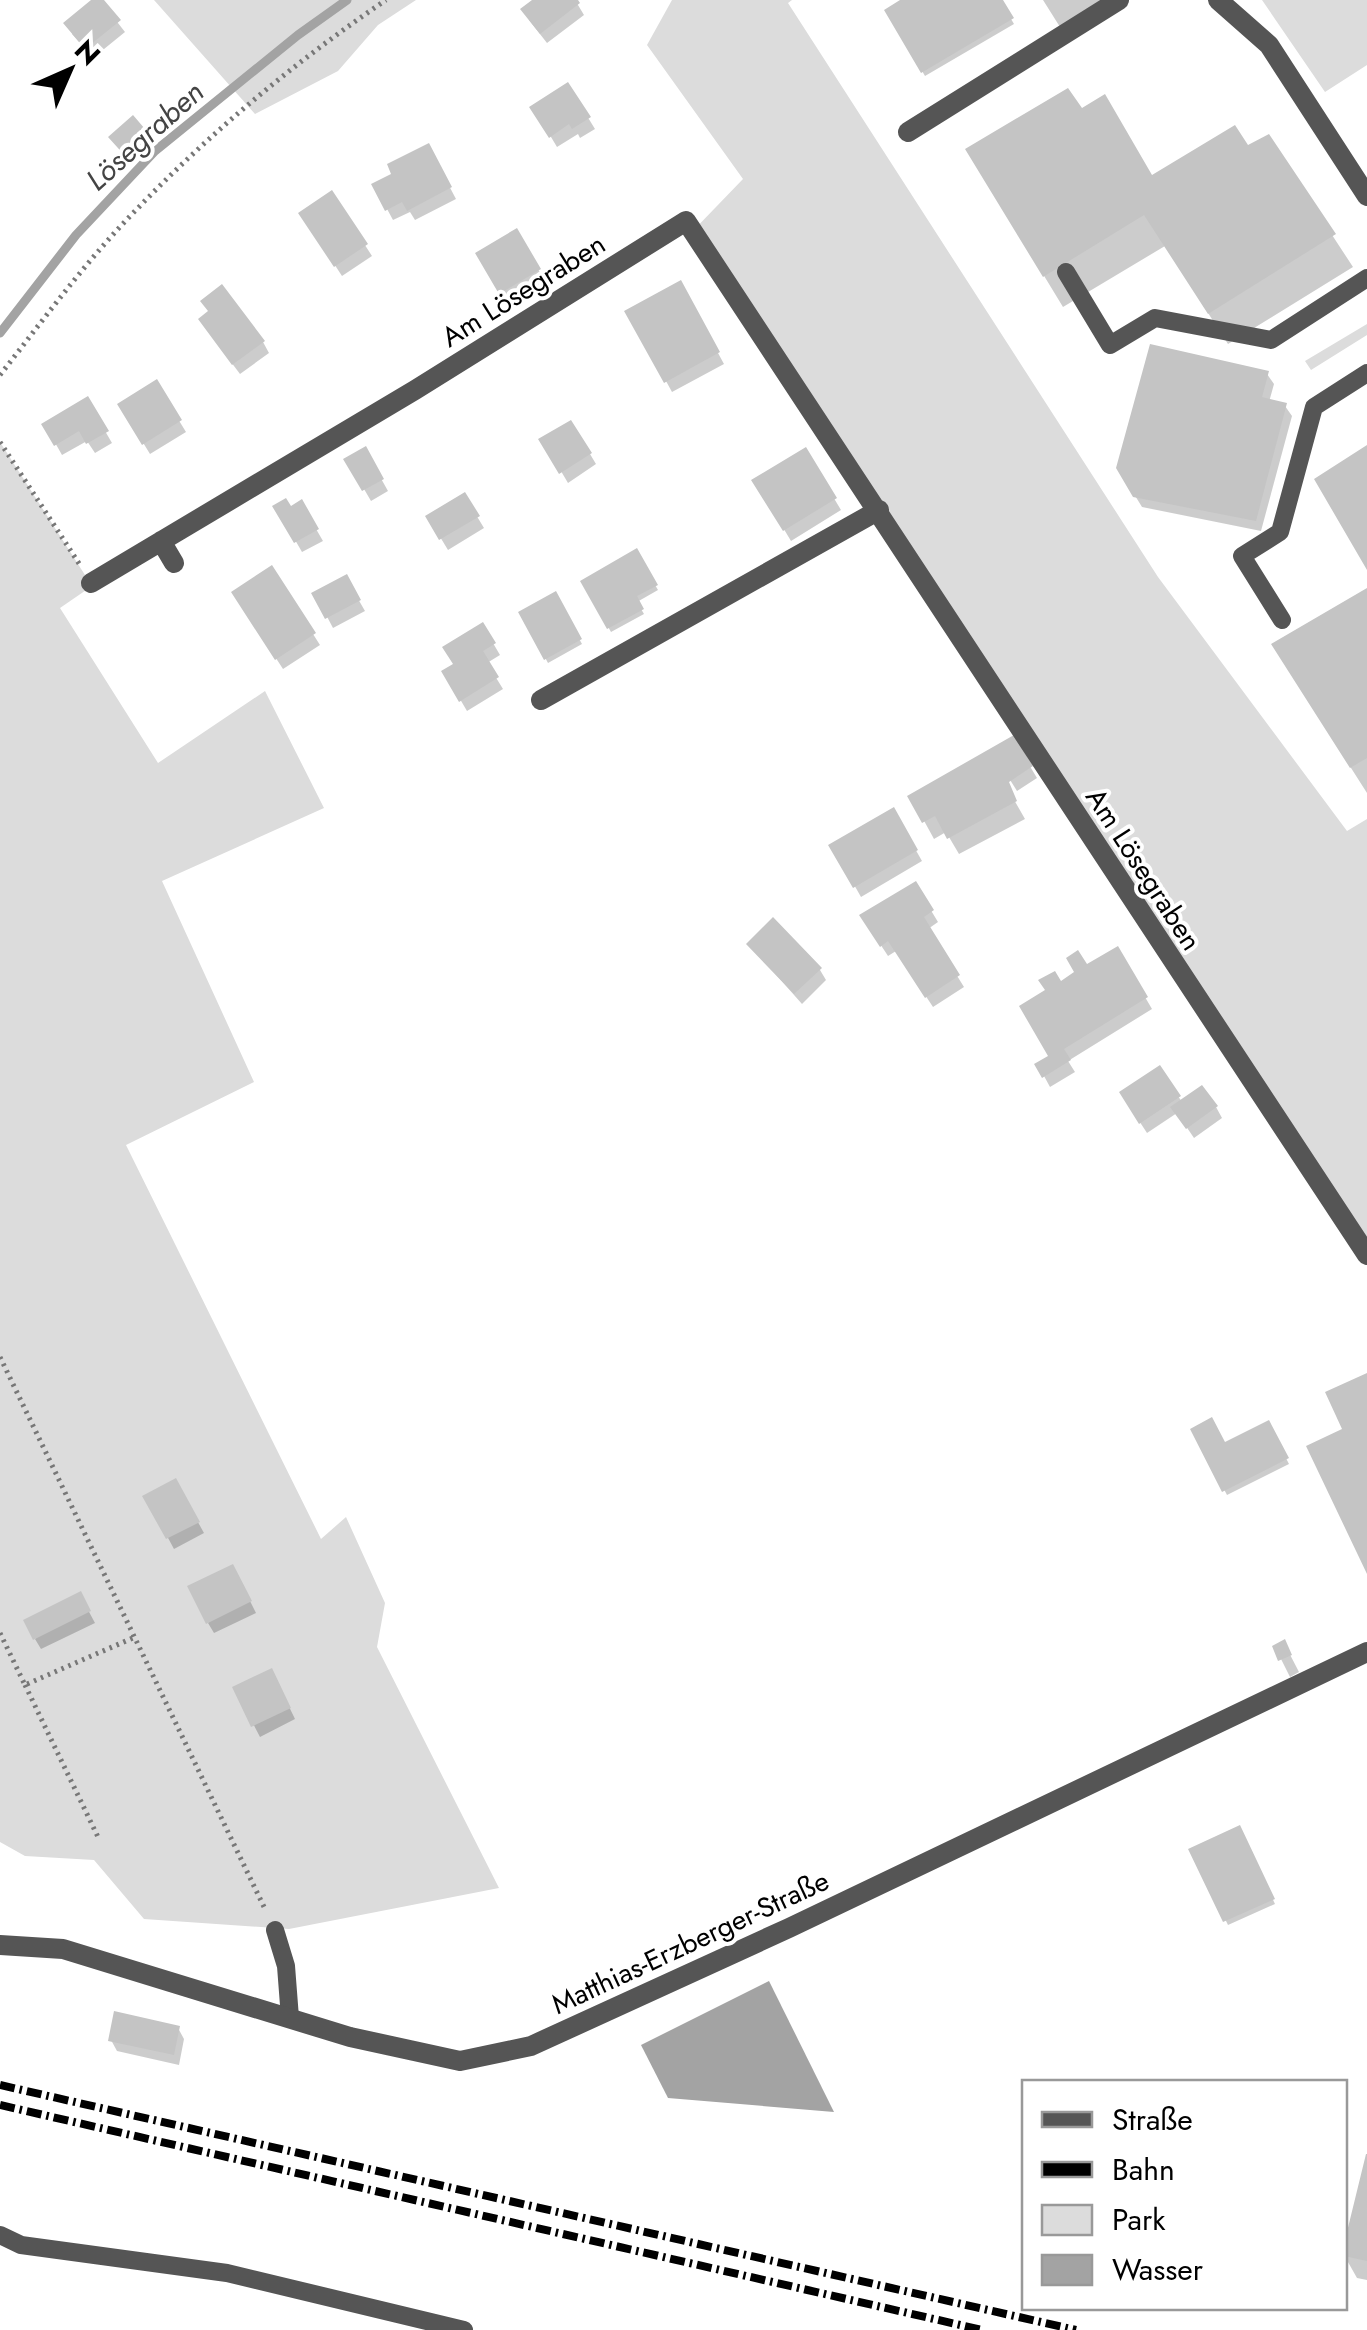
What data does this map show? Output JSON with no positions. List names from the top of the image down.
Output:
{
  "streets": {
    "street": ["Am Lösegraben", "Matthias-Erzberger-Straße"]
  },
  "water": ["Lösegraben"],
  "legend": [
    "Straße",
    "Bahn",
    "Park",
    "Wasser"
  ],
  "north": "top right"
}
